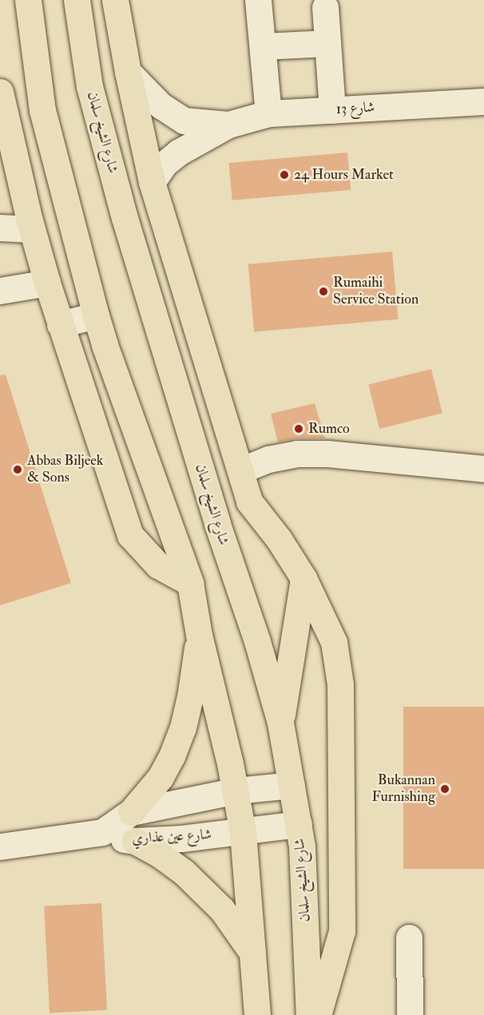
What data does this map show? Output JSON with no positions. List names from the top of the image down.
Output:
{
  "streets": {
    "main road": ["شارع الشيخ سلمان"],
    "street": ["شارع 13", "شارع عين عذاري"]
  },
  "crossings": [
    ["شارع الشيخ سلمان", "شارع عين عذاري"]
  ],
  "places": [
    "24 Hours Market",
    "Rumaihi Service Station",
    "Rumco",
    "Abbas Biljeek & Sons",
    "Bukannan Furnishing"
  ]
}
